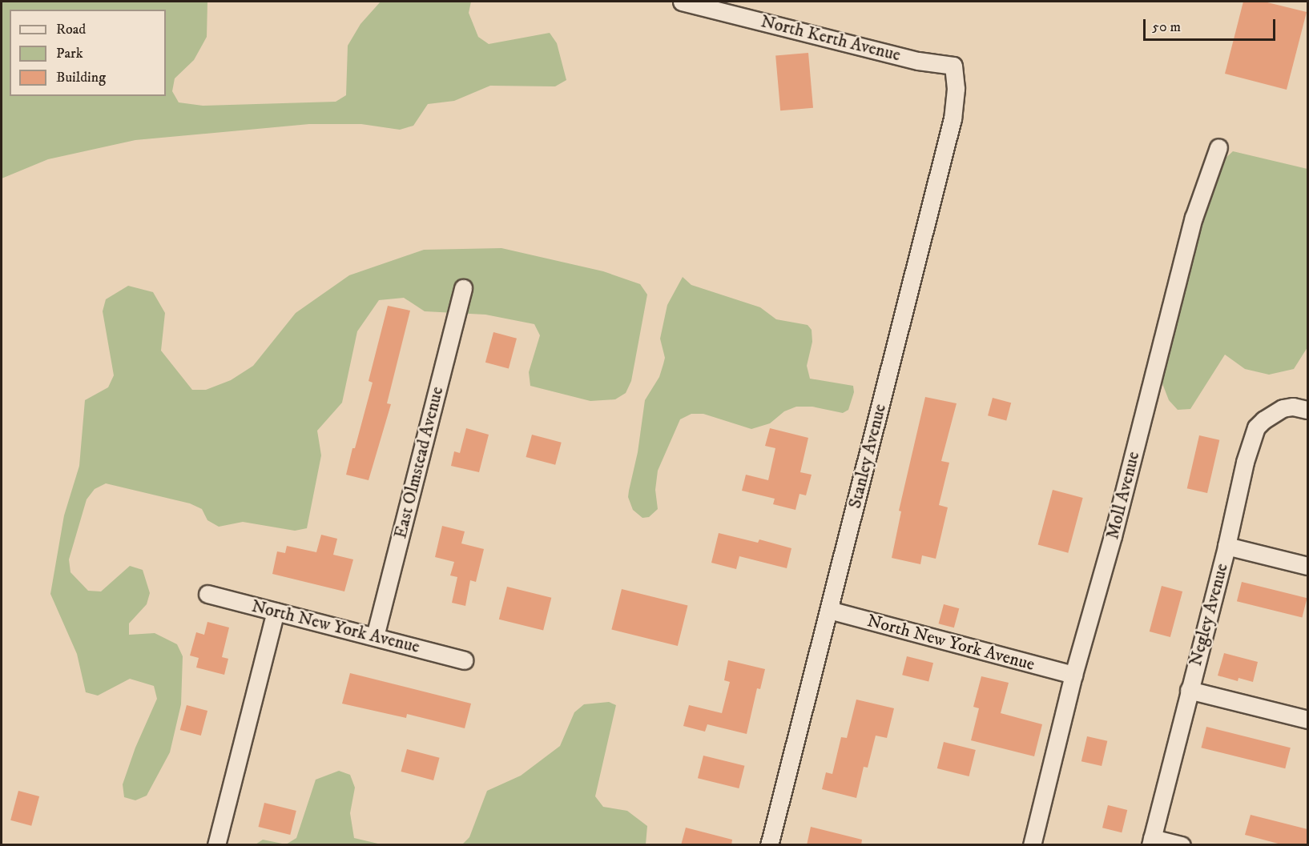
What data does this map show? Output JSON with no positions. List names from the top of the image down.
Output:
{
  "streets": {
    "street": [
      "North Kerth Avenue",
      "Stanley Avenue",
      "East Olmstead Avenue",
      "Moll Avenue",
      "Negley Avenue",
      "North New York Avenue"
    ]
  },
  "crossings": [
    ["North Kerth Avenue", "Stanley Avenue"],
    ["Stanley Avenue", "North New York Avenue"],
    ["East Olmstead Avenue", "North New York Avenue"],
    ["Moll Avenue", "North New York Avenue"]
  ],
  "legend": ["Road", "Park", "Building"],
  "scale_bar": "50 m"
}
